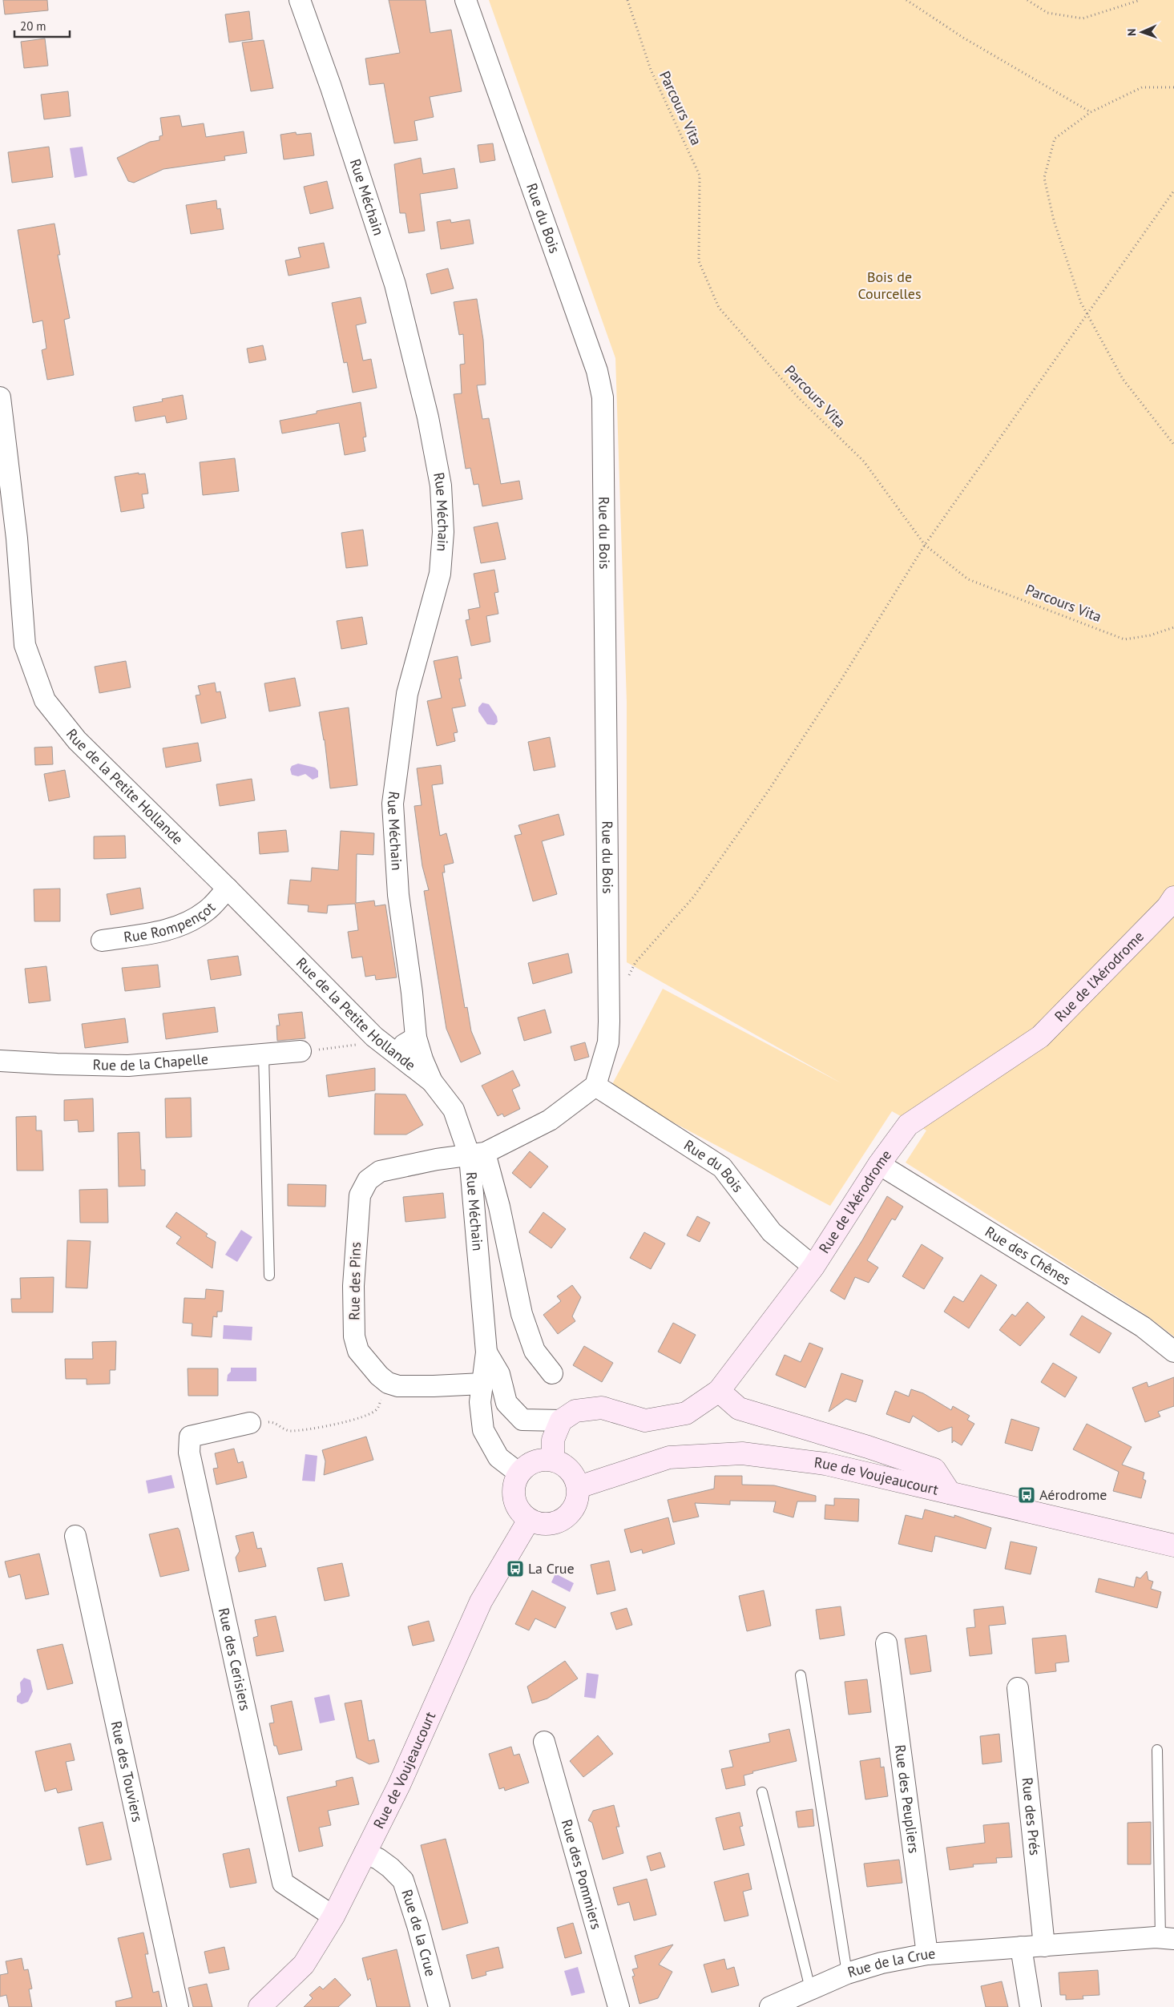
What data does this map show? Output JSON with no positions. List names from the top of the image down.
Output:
{
  "streets": {
    "main road": ["Rue de l'Aérodrome", "Rue de Voujeaucourt"],
    "street": [
      "Rue Méchain",
      "Rue du Bois",
      "Rue de la Petite Hollande",
      "Rue Rompençot",
      "Rue de la Chapelle",
      "Rue des Chênes",
      "Rue des Pins",
      "Rue des Cerisiers",
      "Rue des Touviers",
      "Rue des Peupliers",
      "Rue des Prés",
      "Rue des Pommiers",
      "Rue de la Crue"
    ],
    "path": ["Parcours Vita"]
  },
  "crossings": [
    ["Rue Méchain", "Rue de la Petite Hollande"],
    ["Rue Méchain", "Rue de l'Aérodrome"],
    ["Rue Méchain", "Rue des Pins"],
    ["Rue Méchain", "Rue de Voujeaucourt"],
    ["Rue du Bois", "Rue de l'Aérodrome"],
    ["Rue de la Petite Hollande", "Rue Rompençot"],
    ["Rue de l'Aérodrome", "Rue des Chênes"],
    ["Rue de Voujeaucourt", "Rue des Cerisiers"],
    ["Rue de Voujeaucourt", "Rue de la Crue"],
    ["Rue des Peupliers", "Rue de la Crue"],
    ["Rue des Prés", "Rue de la Crue"]
  ],
  "parks": ["Bois de Courcelles"],
  "places": {
    "bus stop": ["Aérodrome", "La Crue"]
  },
  "scale_bar": "20 m",
  "north": "left"
}
